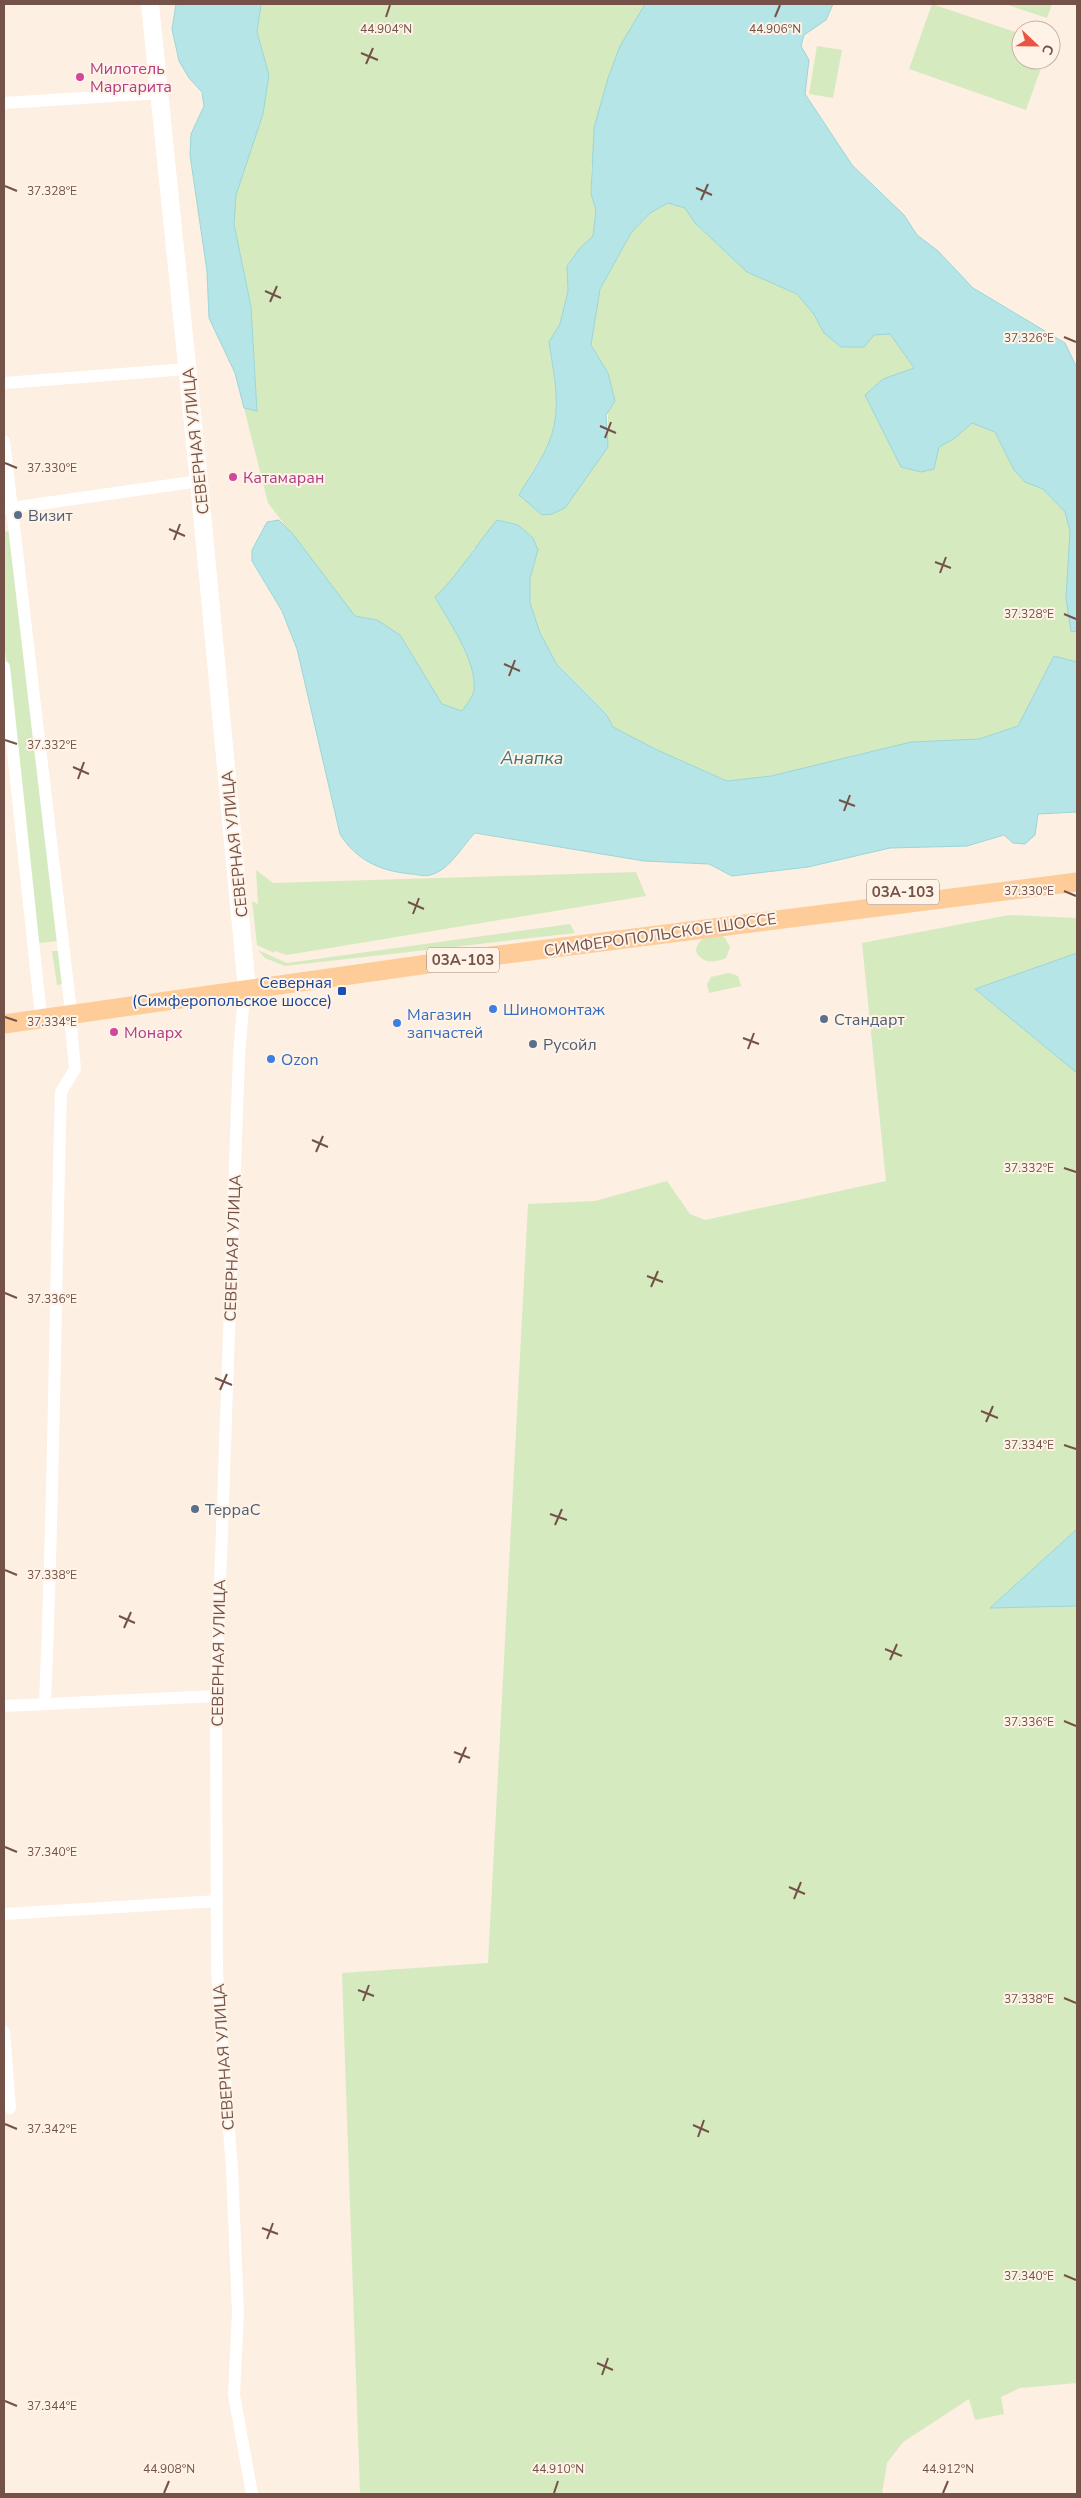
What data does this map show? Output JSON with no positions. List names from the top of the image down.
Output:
{
  "streets": {
    "main road": ["03А-103", "СИМФЕРОПОЛЬСКОЕ ШОССЕ"],
    "street": ["СЕВЕРНАЯ УЛИЦА"]
  },
  "crossings": [
    ["СЕВЕРНАЯ УЛИЦА", "03А-103"],
    ["СЕВЕРНАЯ УЛИЦА", "СИМФЕРОПОЛЬСКОЕ ШОССЕ"],
    ["03А-103", "СИМФЕРОПОЛЬСКОЕ ШОССЕ"]
  ],
  "water": ["Анапка"],
  "places": {
    "other": [
      "Милотель Маргарита",
      "Катамаран",
      "Визит",
      "Шиномонтаж",
      "Стандарт",
      "Магазин запчастей",
      "Монарх",
      "Русойл",
      "Ozon",
      "ТерраС"
    ],
    "transit": ["Северная (Симферопольское шоссе)"]
  },
  "north": "right",
  "coordinates": [
    "44.904°N",
    "44.906°N",
    "37.328°E",
    "37.326°E",
    "37.330°E",
    "37.332°E",
    "37.334°E",
    "37.336°E",
    "37.338°E",
    "37.340°E",
    "37.342°E",
    "37.344°E",
    "44.908°N",
    "44.910°N",
    "44.912°N"
  ]
}
